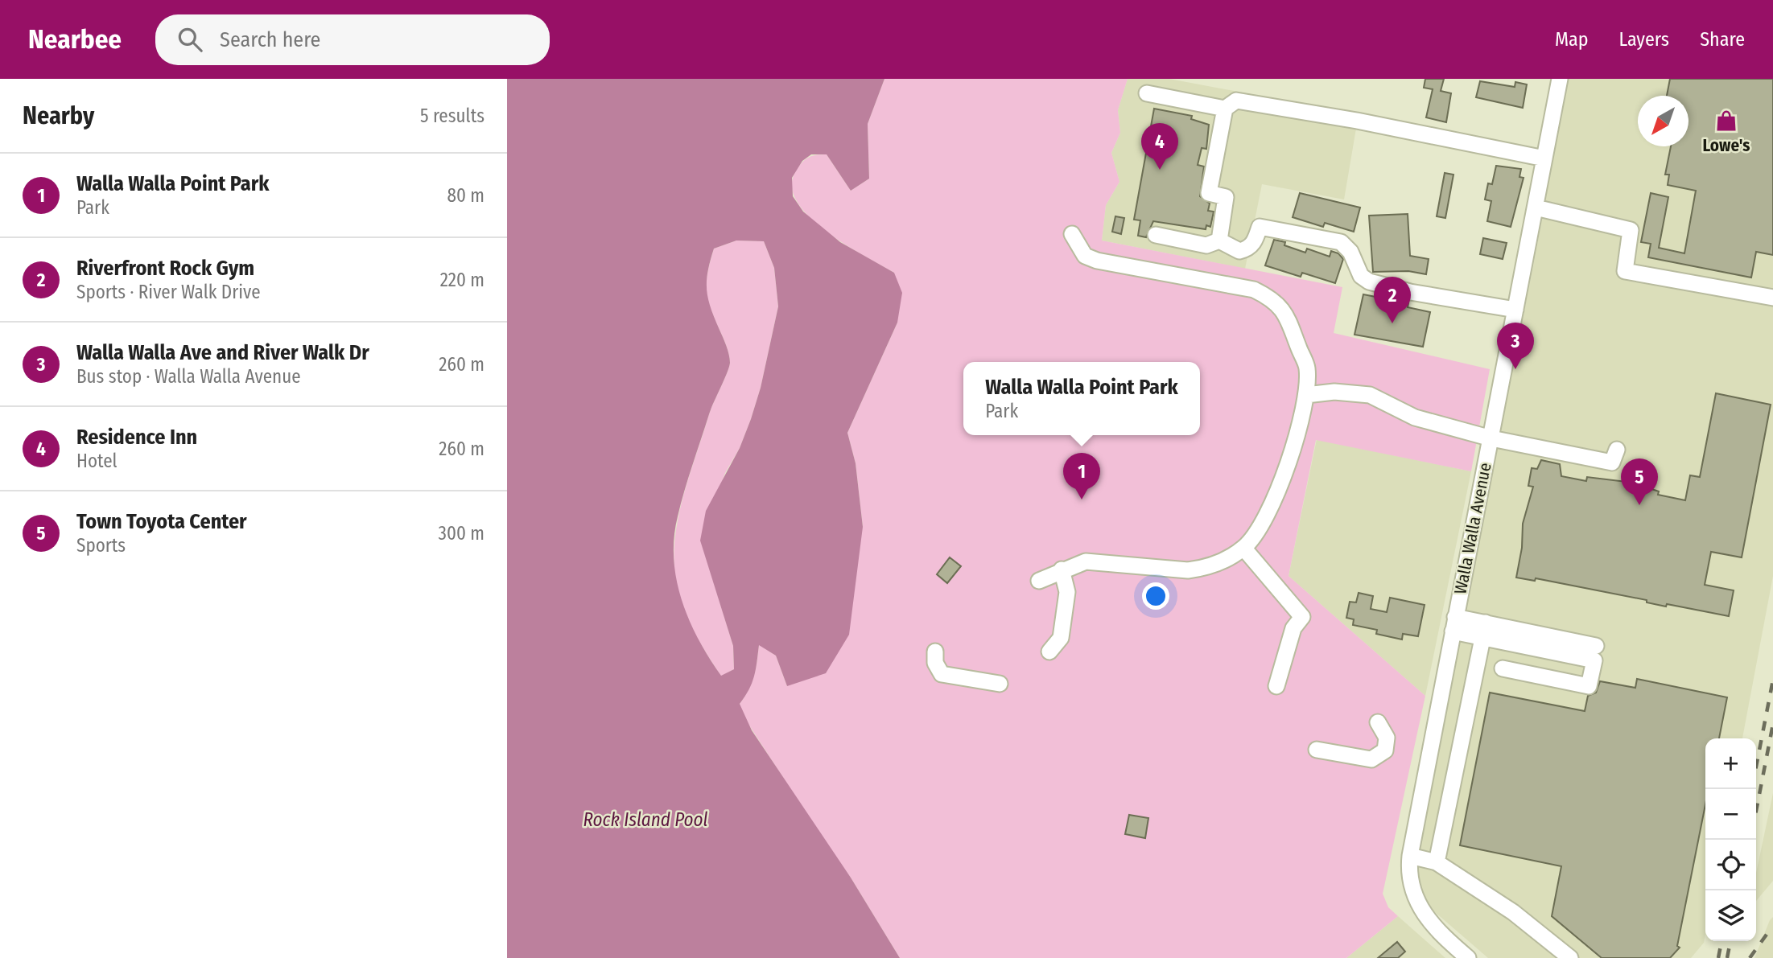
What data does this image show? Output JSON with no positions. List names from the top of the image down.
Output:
{
  "streets": {
    "street": ["Walla Walla Avenue"]
  },
  "water": ["Rock Island Pool"],
  "places": {
    "shop": ["Lowe's"]
  },
  "north": "bottom left",
  "page": {
    "header": "Nearbee",
    "search": "Search here",
    "nav": ["Map", "Layers", "Share"],
    "heading": ["Nearby", "5 results"],
    "pins": [
      "4",
      "2",
      "3",
      "1",
      "5"
    ],
    "list": [
      {
        "mark": "1",
        "name": "Walla Walla Point Park",
        "note": "Park",
        "value": "80 m"
      },
      {
        "mark": "2",
        "name": "Riverfront Rock Gym",
        "note": "Sports · River Walk Drive",
        "value": "220 m"
      },
      {
        "mark": "3",
        "name": "Walla Walla Ave and River Walk Dr",
        "note": "Bus stop · Walla Walla Avenue",
        "value": "260 m"
      },
      {
        "mark": "4",
        "name": "Residence Inn",
        "note": "Hotel",
        "value": "260 m"
      },
      {
        "mark": "5",
        "name": "Town Toyota Center",
        "note": "Sports",
        "value": "300 m"
      }
    ],
    "popup": ["Walla Walla Point Park", "Park"],
    "map_buttons": ["+", "−"]
  }
}
